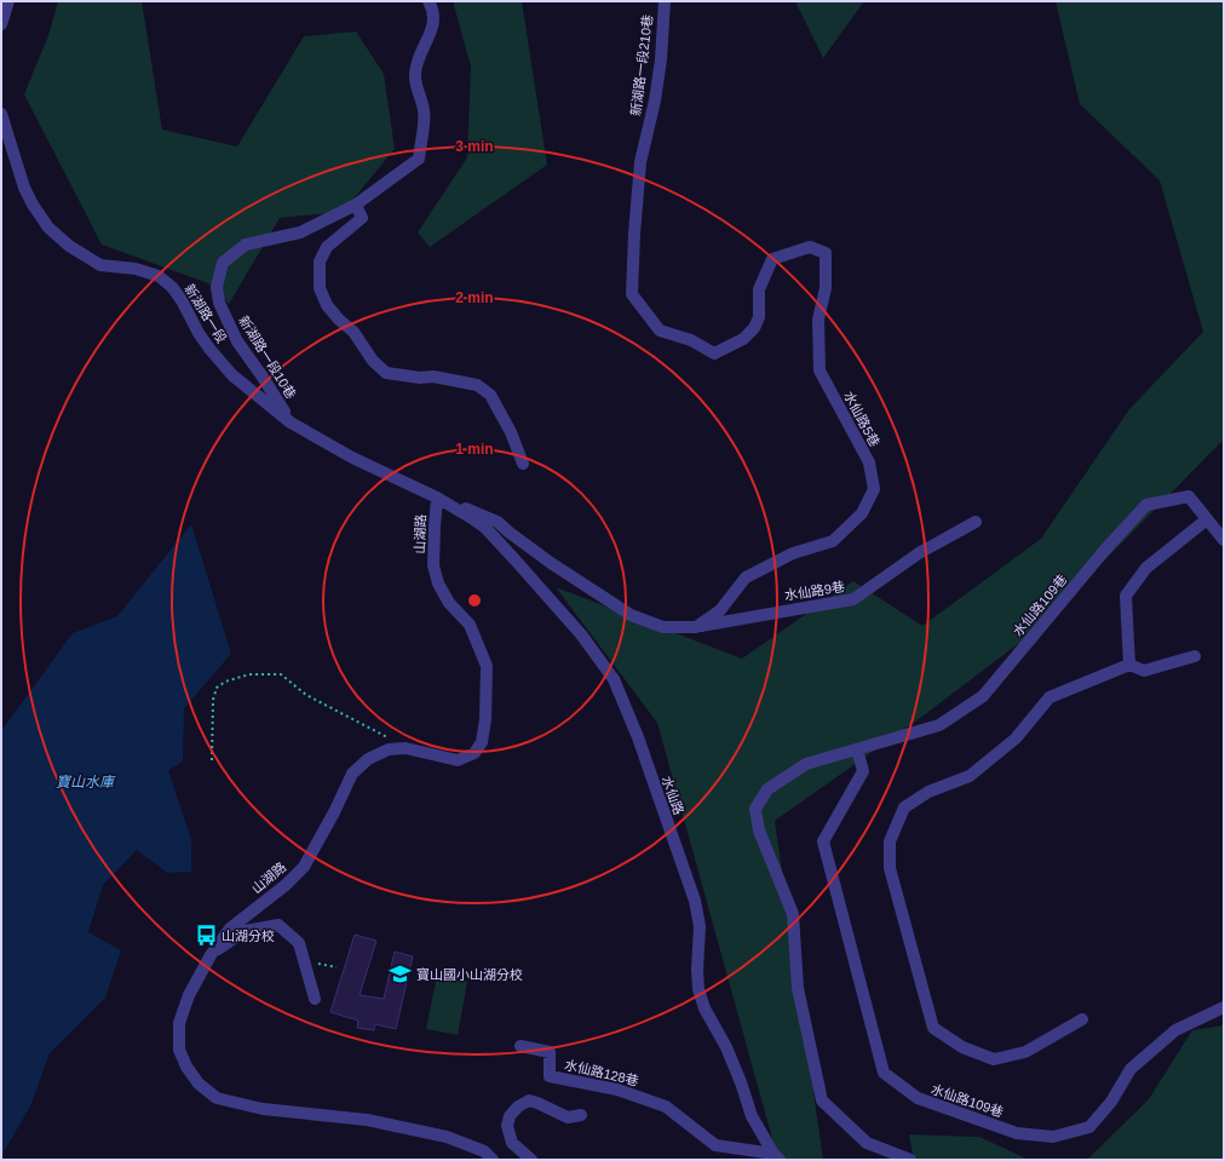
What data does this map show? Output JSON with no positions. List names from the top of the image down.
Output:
{
  "streets": {
    "street": [
      "新湖路一段210巷",
      "新湖路一段",
      "新湖路一段10巷",
      "水仙路5巷",
      "山湖路",
      "水仙路9巷",
      "水仙路109巷",
      "水仙路",
      "水仙路128巷"
    ]
  },
  "crossings": [
    ["新湖路一段210巷", "水仙路5巷"],
    ["新湖路一段", "新湖路一段10巷"],
    ["新湖路一段", "山湖路"],
    ["新湖路一段", "水仙路"],
    ["水仙路5巷", "水仙路9巷"],
    ["山湖路", "水仙路"],
    ["水仙路", "水仙路128巷"]
  ],
  "water": ["寶山水庫"],
  "places": {
    "bus stop": ["山湖分校"],
    "school or university": ["寶山國小山湖分校"]
  },
  "rings": ["3 min", "2 min", "1 min"]
}
